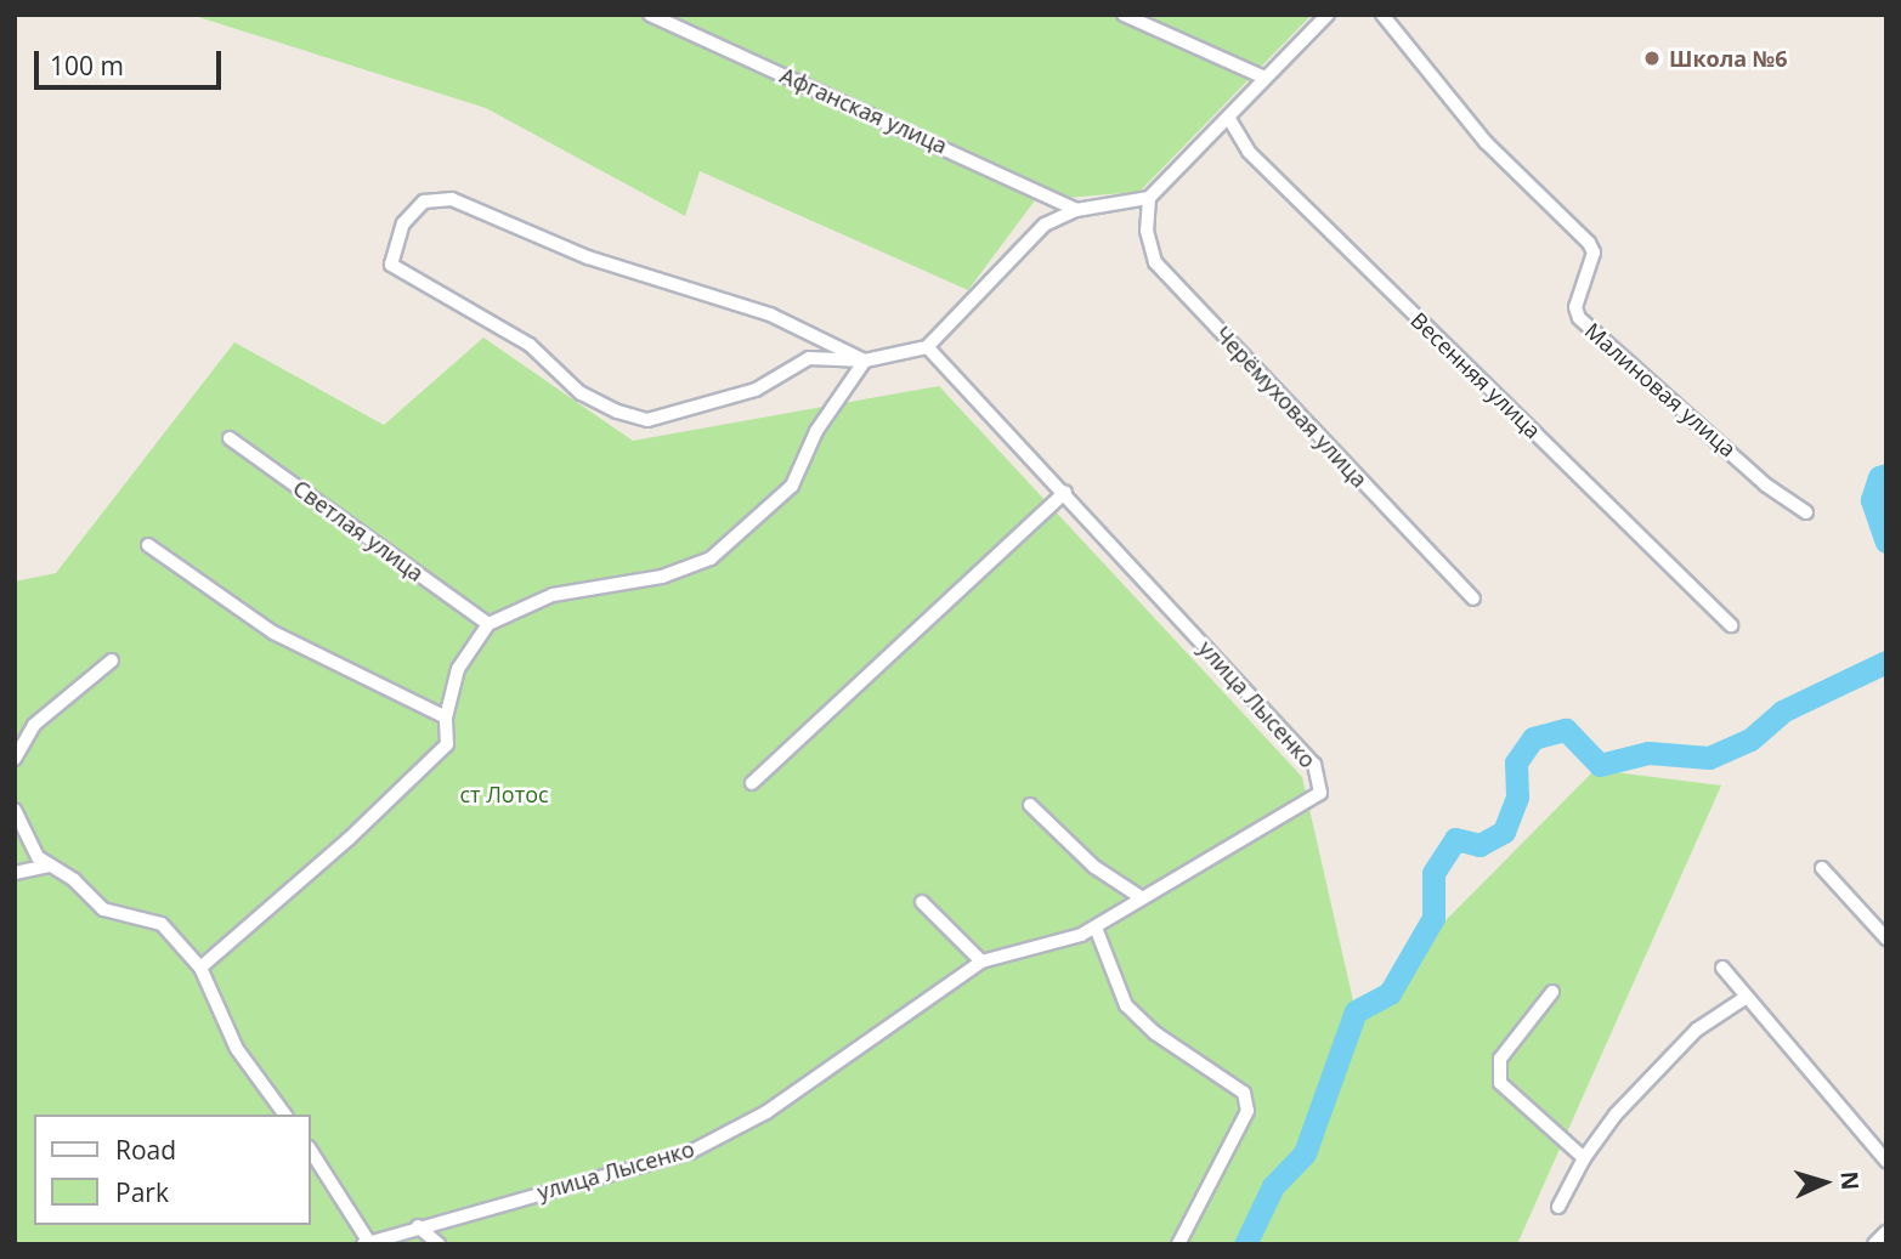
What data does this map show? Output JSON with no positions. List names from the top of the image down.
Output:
{
  "streets": {
    "street": [
      "Афганская улица",
      "Весенняя улица",
      "Малиновая улица",
      "Черёмуховая улица",
      "Светлая улица",
      "улица Лысенко"
    ]
  },
  "parks": ["ст Лотос"],
  "places": ["Школа №6"],
  "legend": ["Road", "Park"],
  "scale_bar": "100 m",
  "north": "right"
}
